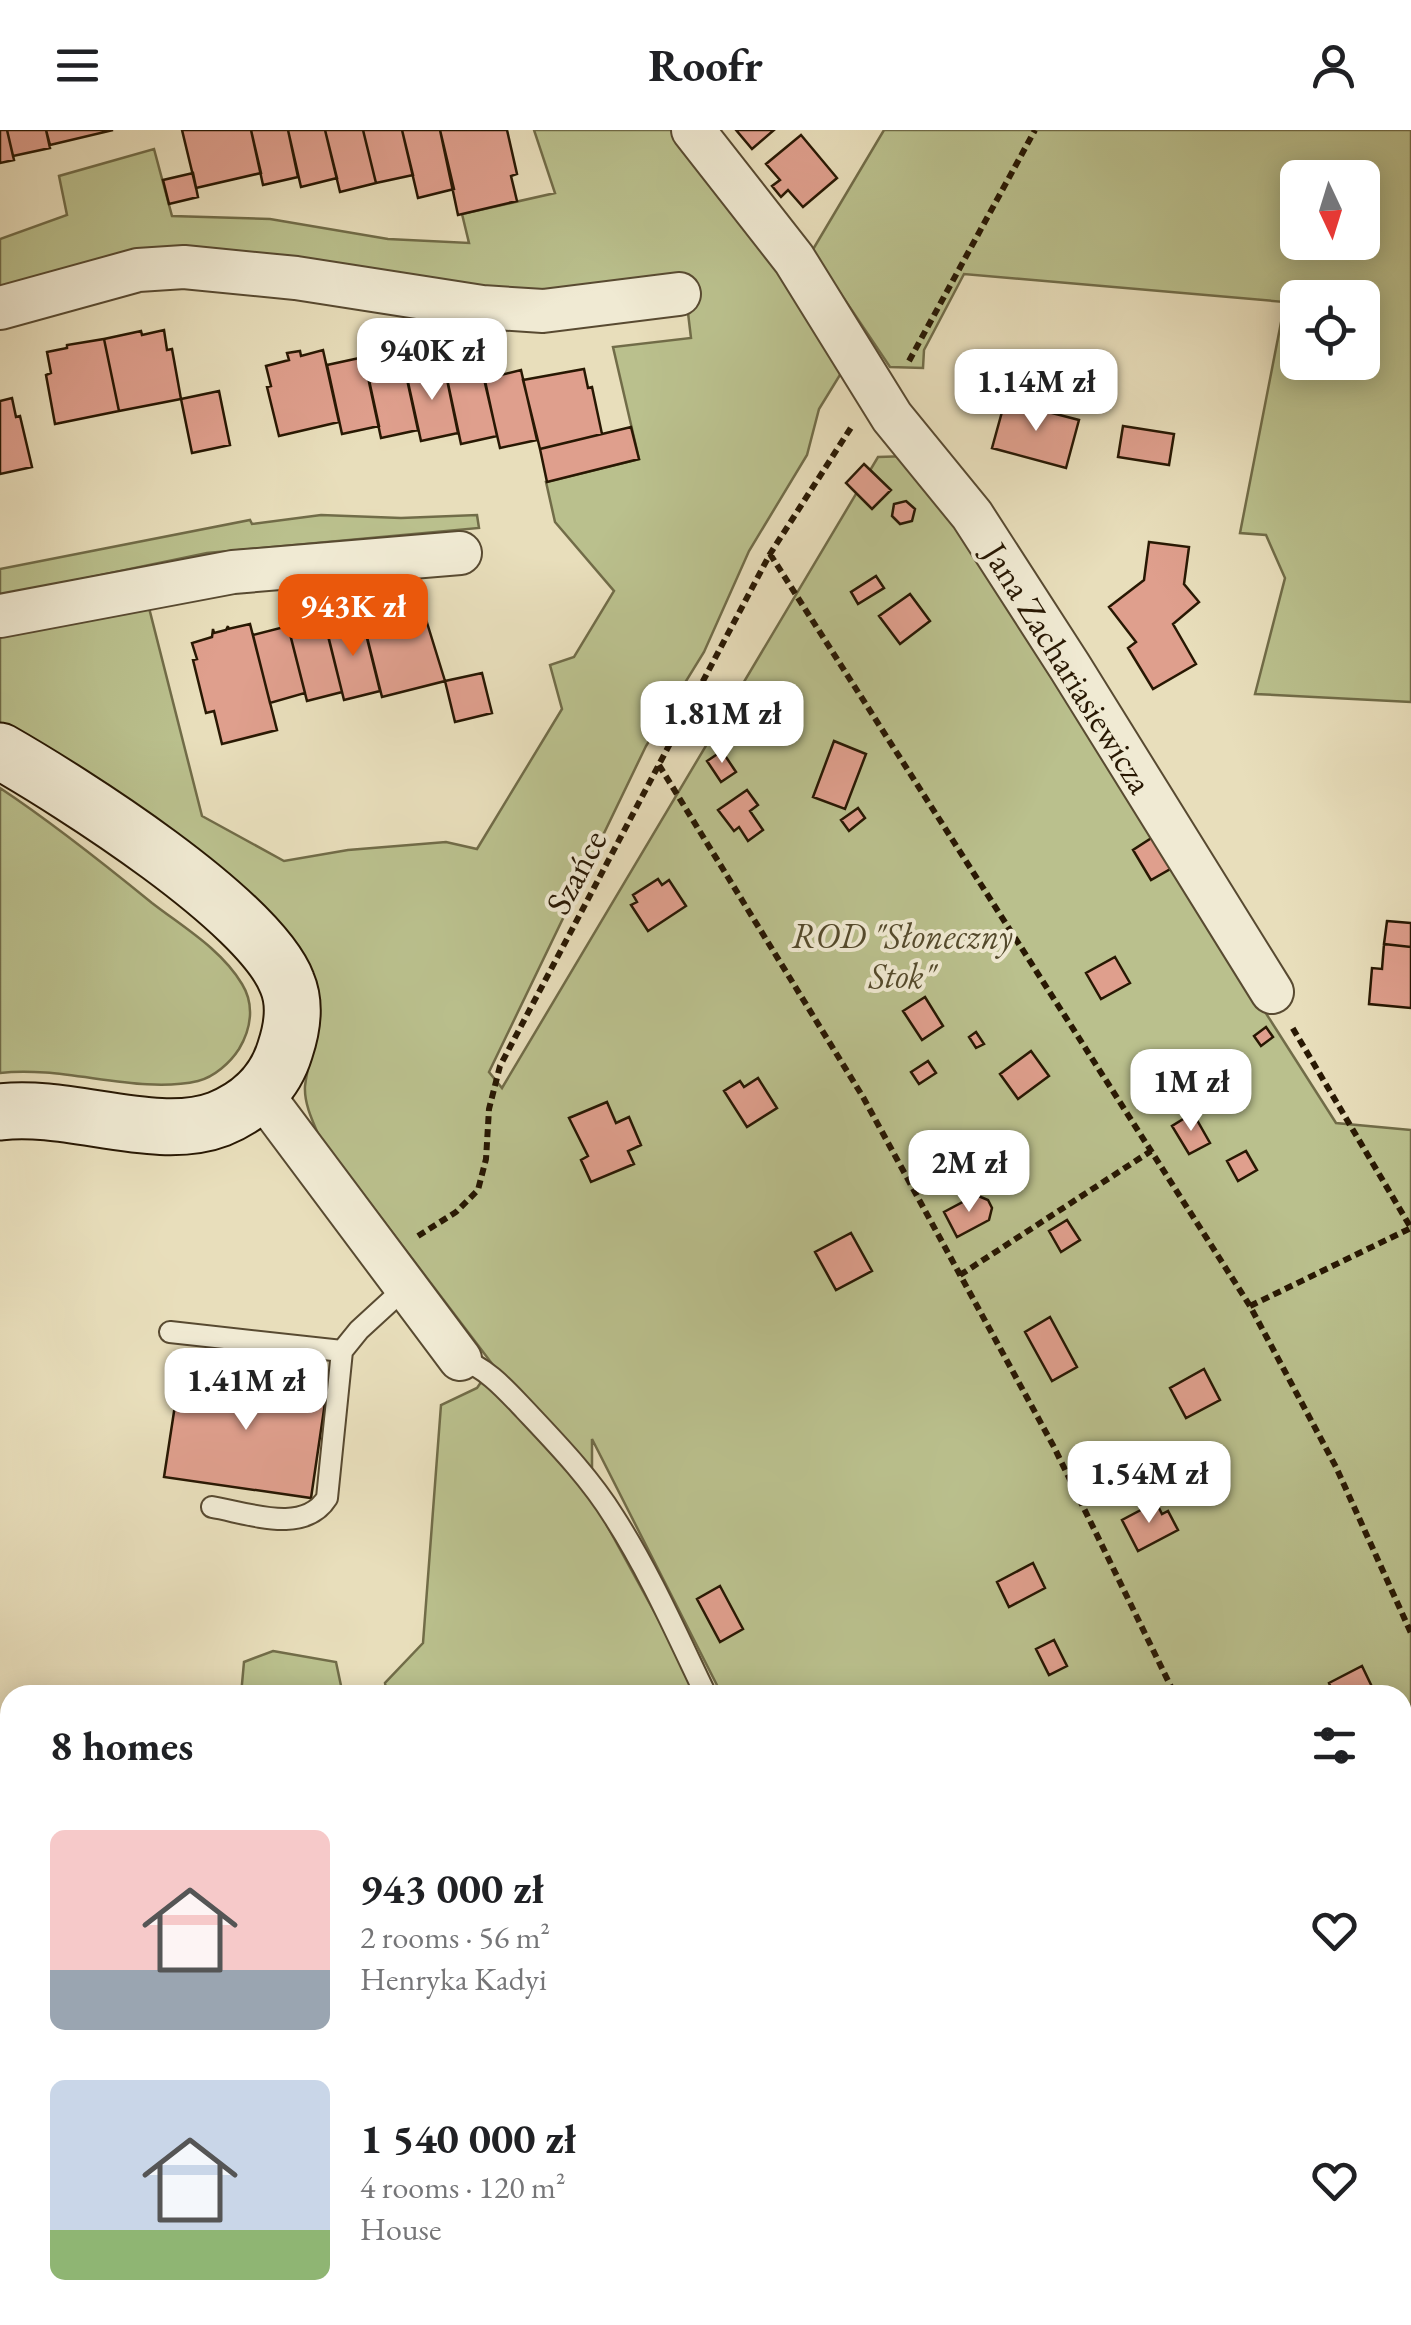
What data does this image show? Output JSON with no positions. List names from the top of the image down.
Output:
{
  "streets": {
    "street": ["Jana Zachariasiewicza"],
    "path": ["Szańce"]
  },
  "crossings": [
    ["Jana Zachariasiewicza", "Szańce"]
  ],
  "parks": ["ROD \"Słoneczny Stok\""],
  "north": "bottom",
  "page": {
    "header": "Roofr",
    "price": [
      "940K zł",
      "1.14M zł",
      "943K zł",
      "1.81M zł",
      "1M zł",
      "2M zł",
      "1.41M zł",
      "1.54M zł"
    ],
    "heading": "8 homes",
    "list": [
      {
        "name": "943 000 zł",
        "note": "2 rooms · 56 m² · Henryka Kadyi"
      },
      {
        "name": "1 540 000 zł",
        "note": "4 rooms · 120 m² · House"
      }
    ]
  }
}
